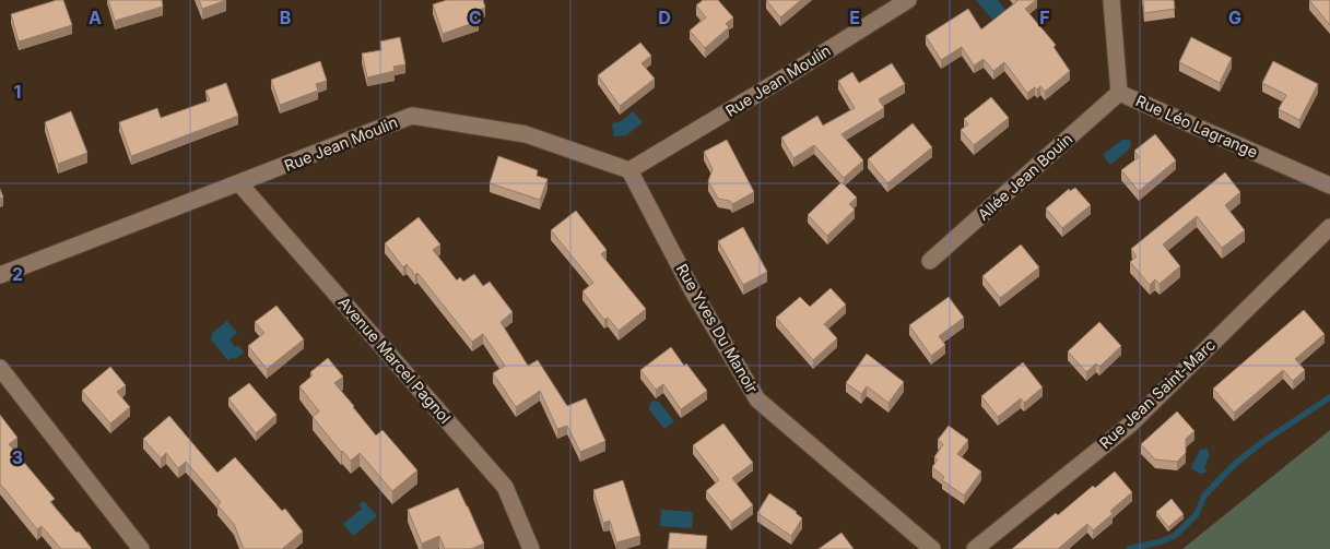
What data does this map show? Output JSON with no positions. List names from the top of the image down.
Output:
{
  "streets": {
    "street": [
      "Rue Jean Moulin",
      "Rue Léo Lagrange",
      "Allée Jean Bouin",
      "Rue Yves Du Manoir",
      "Avenue Marcel Pagnol",
      "Rue Jean Saint-Marc"
    ]
  },
  "crossings": [
    ["Rue Jean Moulin", "Rue Yves Du Manoir"],
    ["Rue Jean Moulin", "Avenue Marcel Pagnol"],
    ["Rue Léo Lagrange", "Allée Jean Bouin"]
  ],
  "grid": {
    "columns": [
      "A",
      "B",
      "C",
      "D",
      "E",
      "F",
      "G"
    ],
    "rows": ["1", "2", "3"]
  }
}
